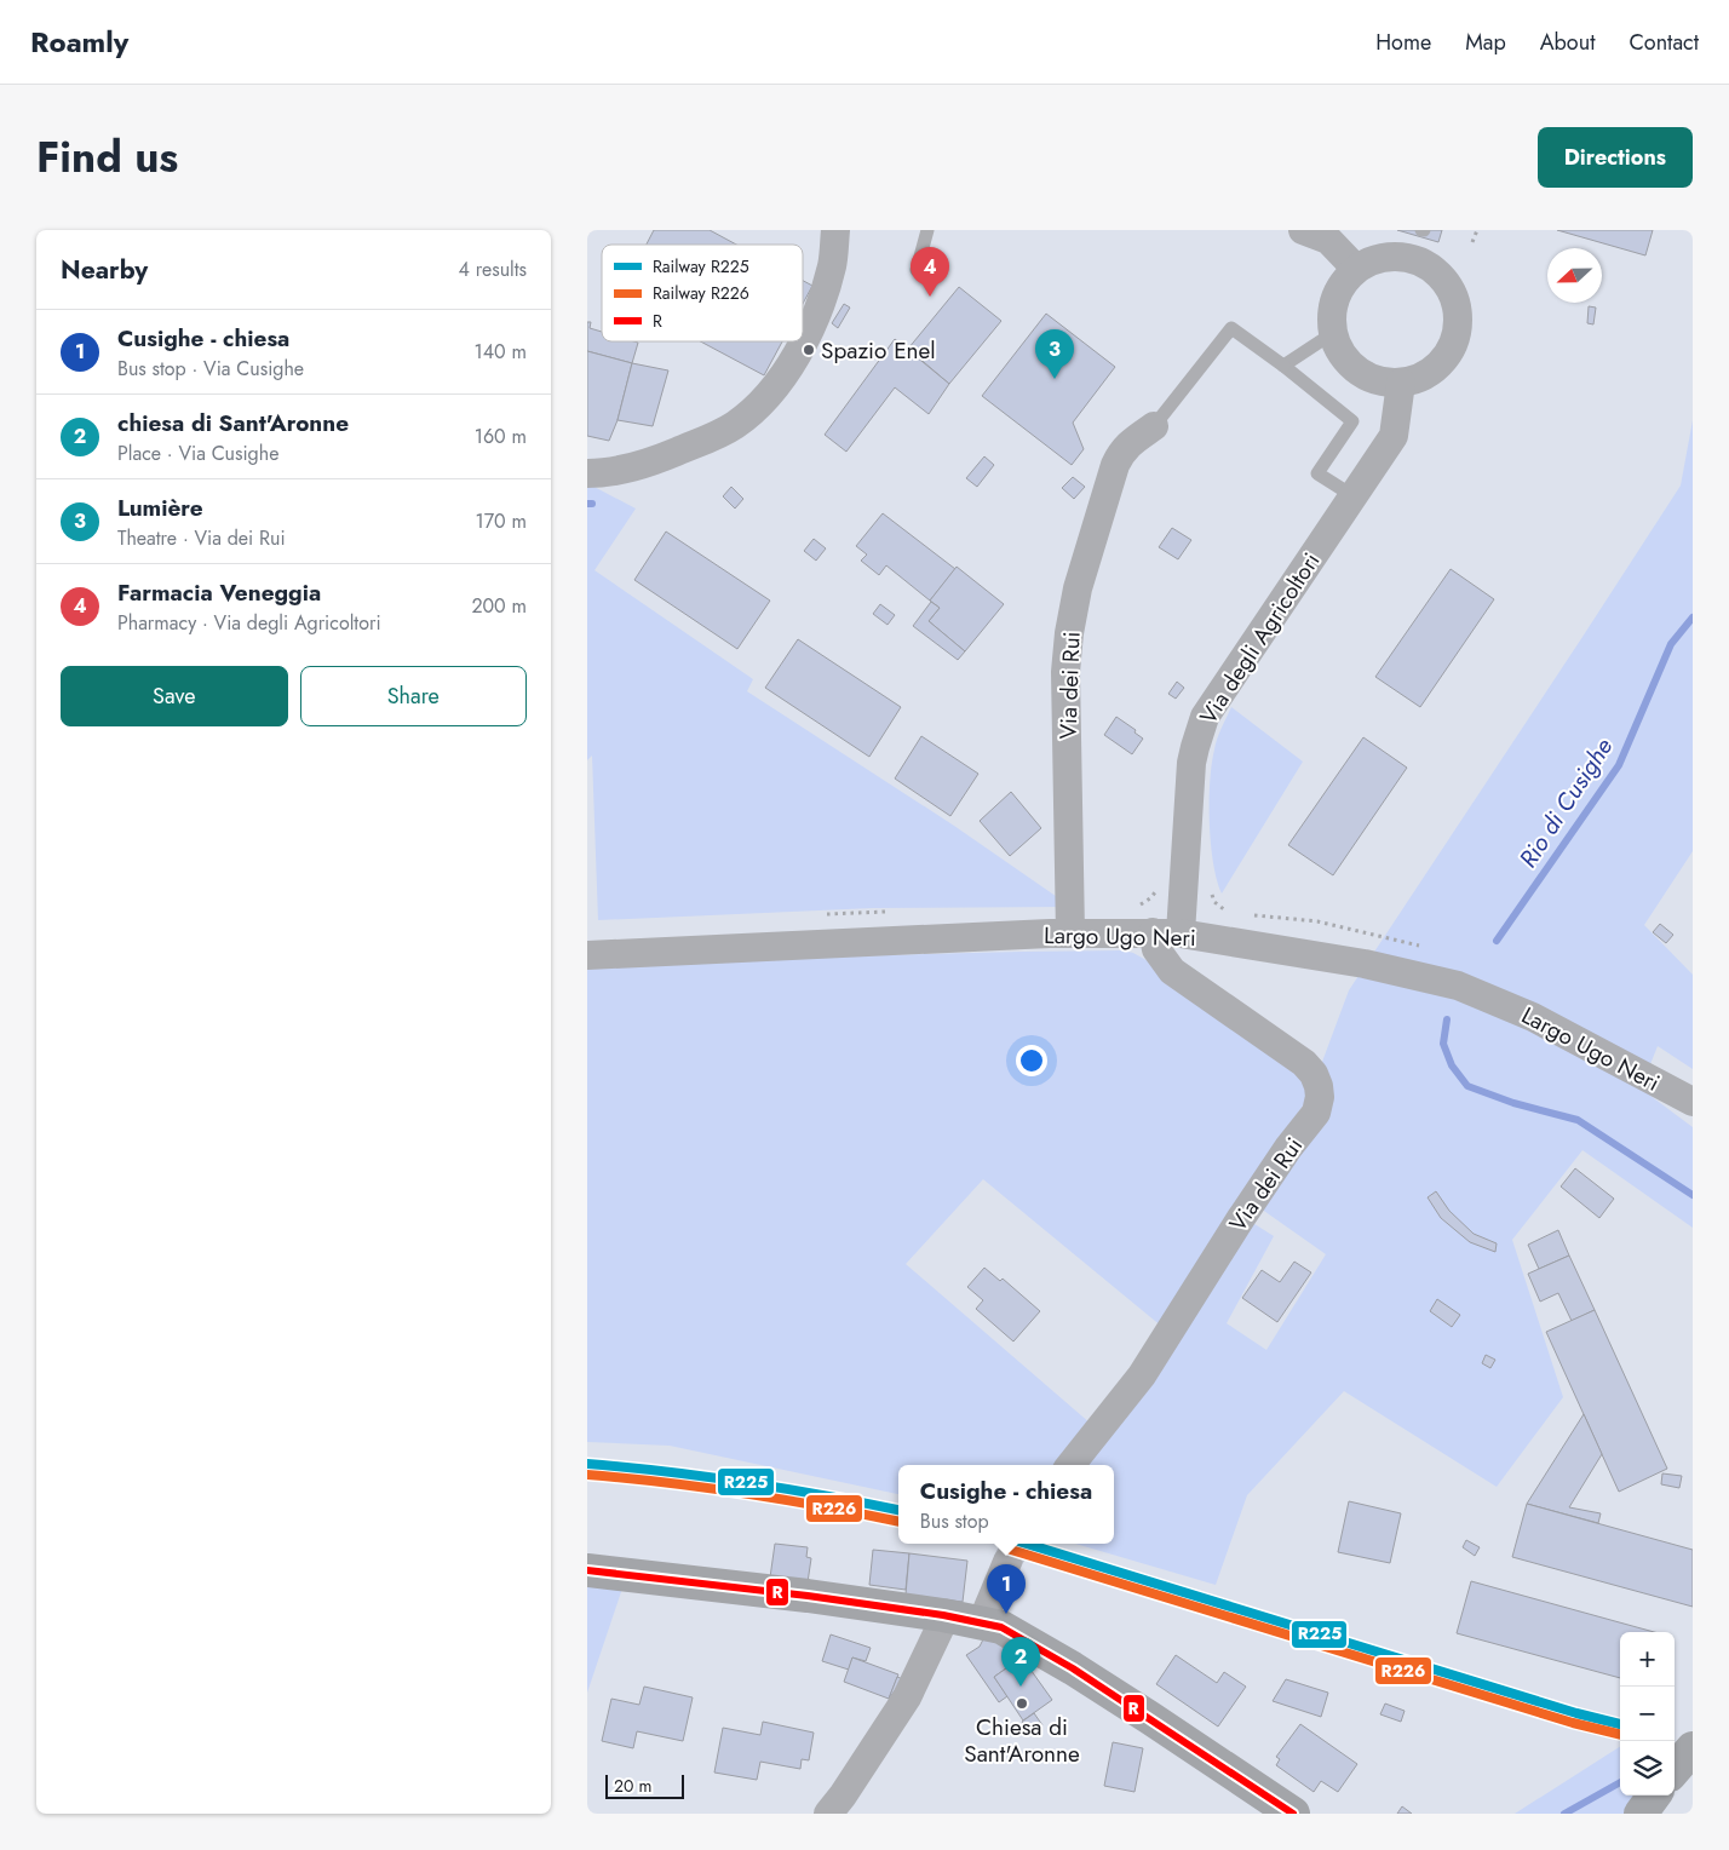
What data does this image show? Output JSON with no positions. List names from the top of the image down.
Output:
{
  "streets": {
    "street": ["Via degli Agricoltori", "Via dei Rui", "Largo Ugo Neri"]
  },
  "crossings": [
    ["Via degli Agricoltori", "Via dei Rui"],
    ["Via degli Agricoltori", "Largo Ugo Neri"],
    ["Via dei Rui", "Largo Ugo Neri"]
  ],
  "water": ["Rio di Cusighe"],
  "places": ["Spazio Enel", "Chiesa di Sant'Aronne"],
  "lines": ["rail line R225", "rail line R226", "transit line R"],
  "legend": ["Railway R225", "Railway R226", "R"],
  "scale_bar": "20 m",
  "north": "left",
  "page": {
    "header": "Roamly",
    "nav": [
      "Home",
      "Map",
      "About",
      "Contact"
    ],
    "title": "Find us",
    "buttons": [
      "Directions",
      ["Save", "Share"]
    ],
    "heading": ["Nearby", "4 results"],
    "pins": [
      "4",
      "3",
      "1",
      "2"
    ],
    "list": [
      {
        "mark": "1",
        "name": "Cusighe - chiesa",
        "note": "Bus stop · Via Cusighe",
        "value": "140 m"
      },
      {
        "mark": "2",
        "name": "chiesa di Sant'Aronne",
        "note": "Place · Via Cusighe",
        "value": "160 m"
      },
      {
        "mark": "3",
        "name": "Lumière",
        "note": "Theatre · Via dei Rui",
        "value": "170 m"
      },
      {
        "mark": "4",
        "name": "Farmacia Veneggia",
        "note": "Pharmacy · Via degli Agricoltori",
        "value": "200 m"
      }
    ],
    "popup": ["Cusighe - chiesa", "Bus stop"],
    "map_buttons": ["+", "−"],
    "scale": "20 m"
  }
}
